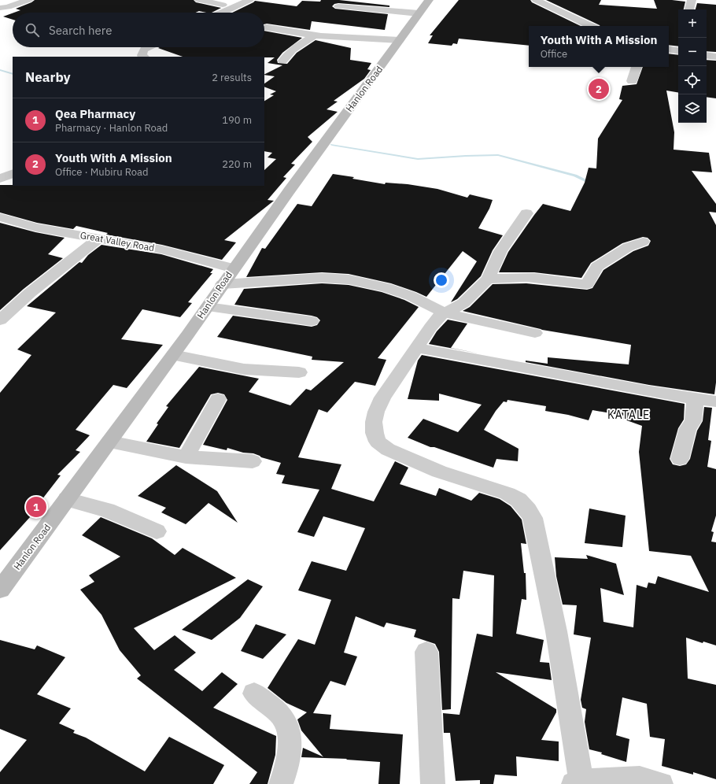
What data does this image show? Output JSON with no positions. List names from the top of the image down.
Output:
{
  "streets": {
    "main road": ["Hanlon Road"],
    "street": ["Great Valley Road"]
  },
  "crossings": [
    ["Hanlon Road", "Great Valley Road"]
  ],
  "districts": ["KATALE"],
  "page": {
    "map_buttons": ["+", "−"],
    "search": "Search here",
    "popup": ["Youth With A Mission", "Office"],
    "heading": ["Nearby", "2 results"],
    "pins": ["2", "1"],
    "list": [
      {
        "mark": "1",
        "name": "Qea Pharmacy",
        "note": "Pharmacy · Hanlon Road",
        "value": "190 m"
      },
      {
        "mark": "2",
        "name": "Youth With A Mission",
        "note": "Office · Mubiru Road",
        "value": "220 m"
      }
    ]
  }
}
